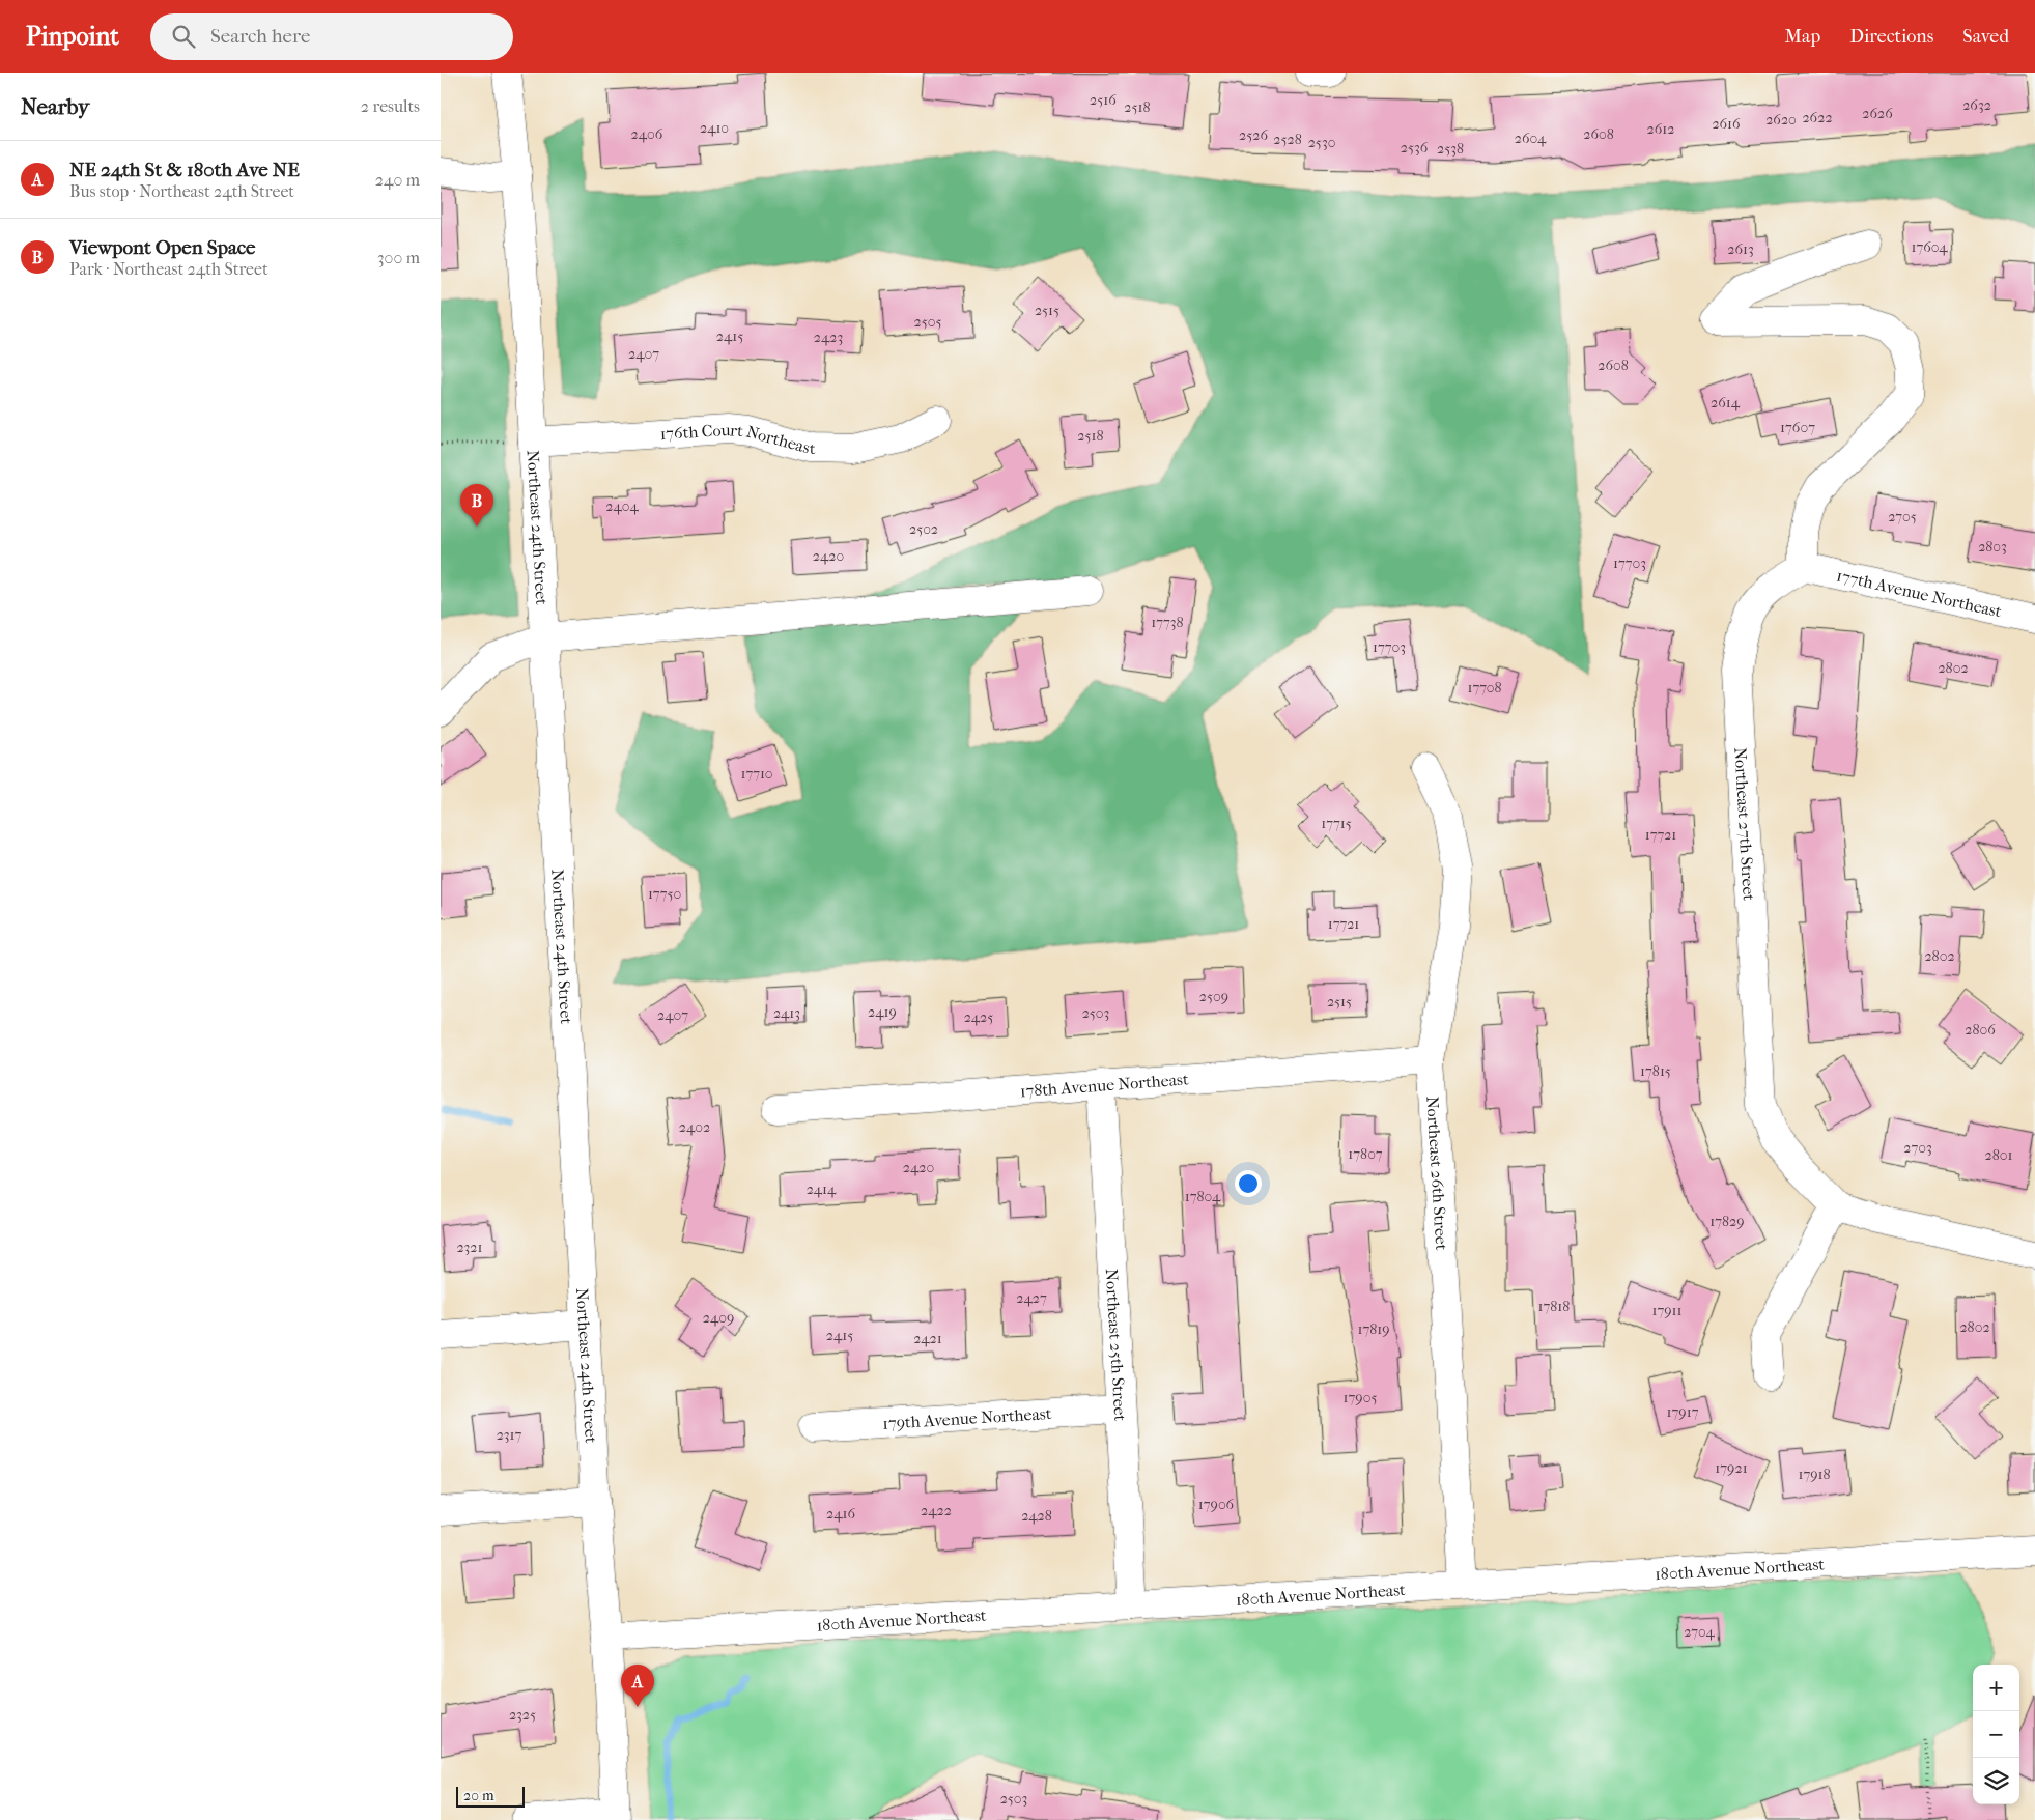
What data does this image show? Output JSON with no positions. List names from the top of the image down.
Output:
{
  "streets": {
    "street": [
      "176th Court Northeast",
      "Northeast 24th Street",
      "177th Avenue Northeast",
      "Northeast 27th Street",
      "178th Avenue Northeast",
      "Northeast 26th Street",
      "Northeast 25th Street",
      "179th Avenue Northeast",
      "180th Avenue Northeast"
    ]
  },
  "crossings": [
    ["176th Court Northeast", "Northeast 24th Street"],
    ["Northeast 24th Street", "180th Avenue Northeast"],
    ["177th Avenue Northeast", "Northeast 27th Street"],
    ["178th Avenue Northeast", "Northeast 26th Street"],
    ["178th Avenue Northeast", "Northeast 25th Street"],
    ["Northeast 26th Street", "180th Avenue Northeast"],
    ["Northeast 25th Street", "179th Avenue Northeast"],
    ["Northeast 25th Street", "180th Avenue Northeast"]
  ],
  "house_numbers": [
    "2516",
    "2632",
    "2518",
    "2626",
    "2622",
    "2620",
    "2616",
    "2410",
    "2612",
    "2406",
    "2608",
    "2526",
    "2604",
    "2528",
    "2530",
    "2536",
    "2538",
    "17604",
    "2613",
    "2515",
    "2505",
    "2415",
    "2423",
    "2407",
    "2608",
    "2614",
    "17607",
    "2518",
    "2404",
    "2705",
    "2502",
    "2803",
    "2420",
    "17703",
    "17738",
    "17703",
    "2802",
    "17708",
    "17710",
    "17715",
    "17721",
    "17750",
    "17721",
    "2802",
    "2509",
    "2515",
    "2419",
    "2413",
    "2503",
    "2407",
    "2425",
    "2806",
    "17815",
    "2402",
    "2703",
    "17807",
    "2801",
    "2420",
    "2414",
    "17804",
    "17829",
    "2321",
    "2427",
    "17818",
    "17911",
    "2409",
    "2802",
    "17819",
    "2415",
    "2421",
    "17905",
    "17917",
    "2317",
    "17921",
    "17918",
    "17906",
    "2422",
    "2416",
    "2428",
    "2704",
    "2325",
    "2503"
  ],
  "scale_bar": "20 m",
  "page": {
    "header": "Pinpoint",
    "search": "Search here",
    "nav": ["Map", "Directions", "Saved"],
    "heading": ["Nearby", "2 results"],
    "list": [
      {
        "mark": "A",
        "name": "NE 24th St & 180th Ave NE",
        "note": "Bus stop · Northeast 24th Street",
        "value": "240 m"
      },
      {
        "mark": "B",
        "name": "Viewpont Open Space",
        "note": "Park · Northeast 24th Street",
        "value": "300 m"
      }
    ],
    "pins": ["B", "A"],
    "map_buttons": ["+", "−"],
    "scale": "20 m"
  }
}
